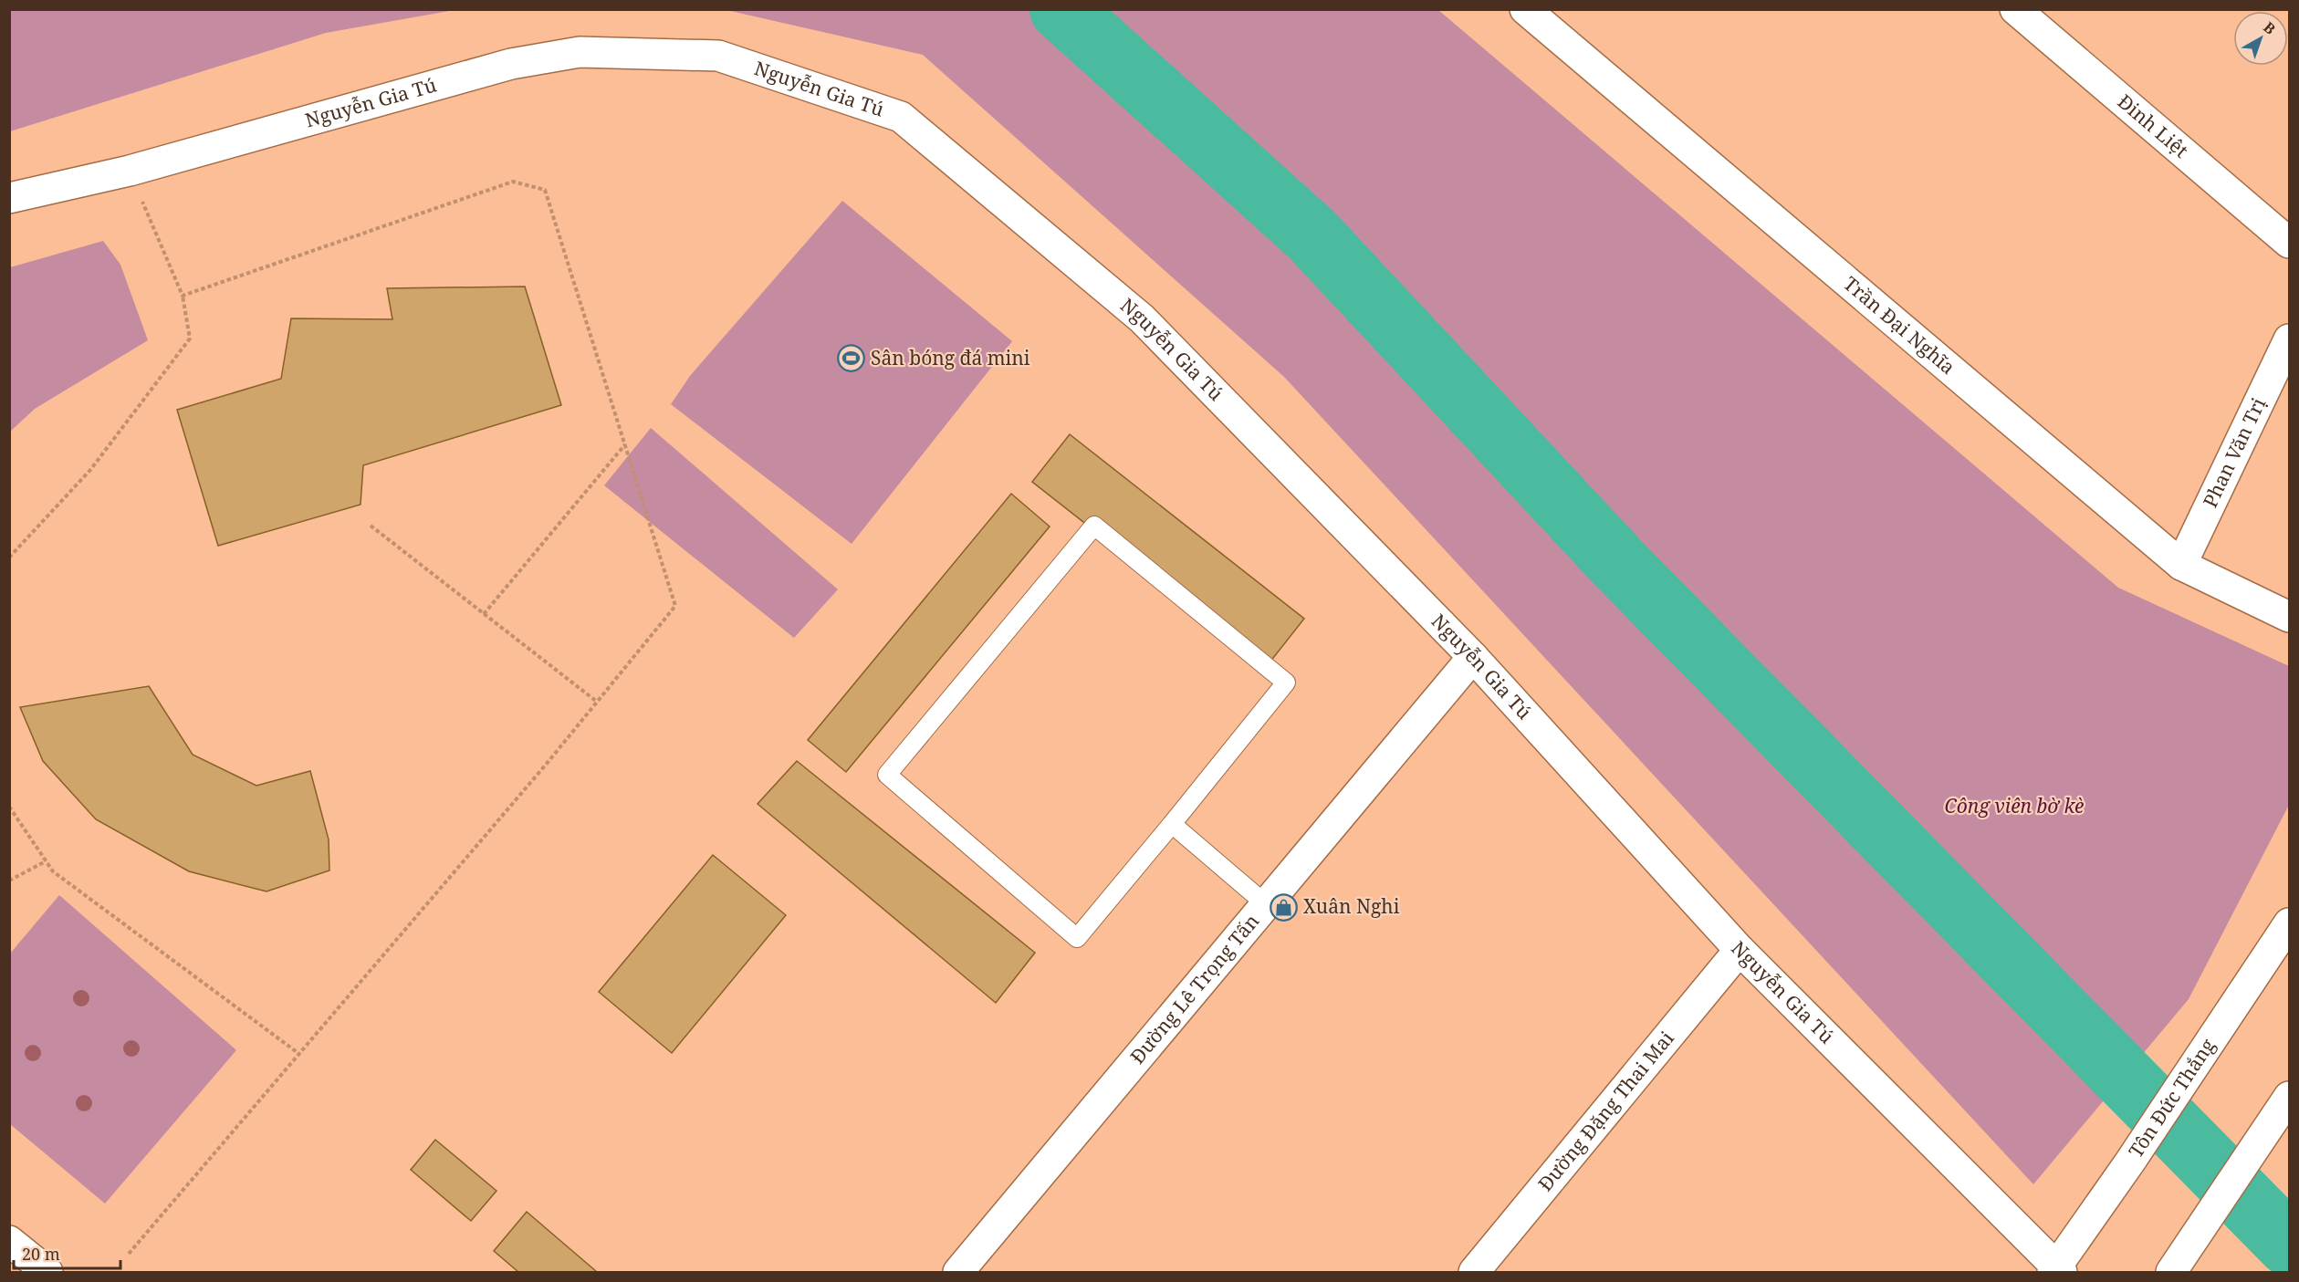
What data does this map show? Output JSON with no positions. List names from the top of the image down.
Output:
{
  "streets": {
    "street": [
      "Nguyễn Gia Tú",
      "Đinh Liệt",
      "Trần Đại Nghĩa",
      "Phan Văn Trị",
      "Đường Lê Trọng Tấn",
      "Tôn Đức Thắng",
      "Đường Đặng Thai Mai"
    ]
  },
  "crossings": [
    ["Nguyễn Gia Tú", "Đường Lê Trọng Tấn"],
    ["Nguyễn Gia Tú", "Tôn Đức Thắng"],
    ["Nguyễn Gia Tú", "Đường Đặng Thai Mai"],
    ["Trần Đại Nghĩa", "Phan Văn Trị"]
  ],
  "parks": ["Công viên bờ kè"],
  "places": {
    "sports": ["Sân bóng đá mini"],
    "shop": ["Xuân Nghi"]
  },
  "scale_bar": "20 m",
  "north": "top right"
}
